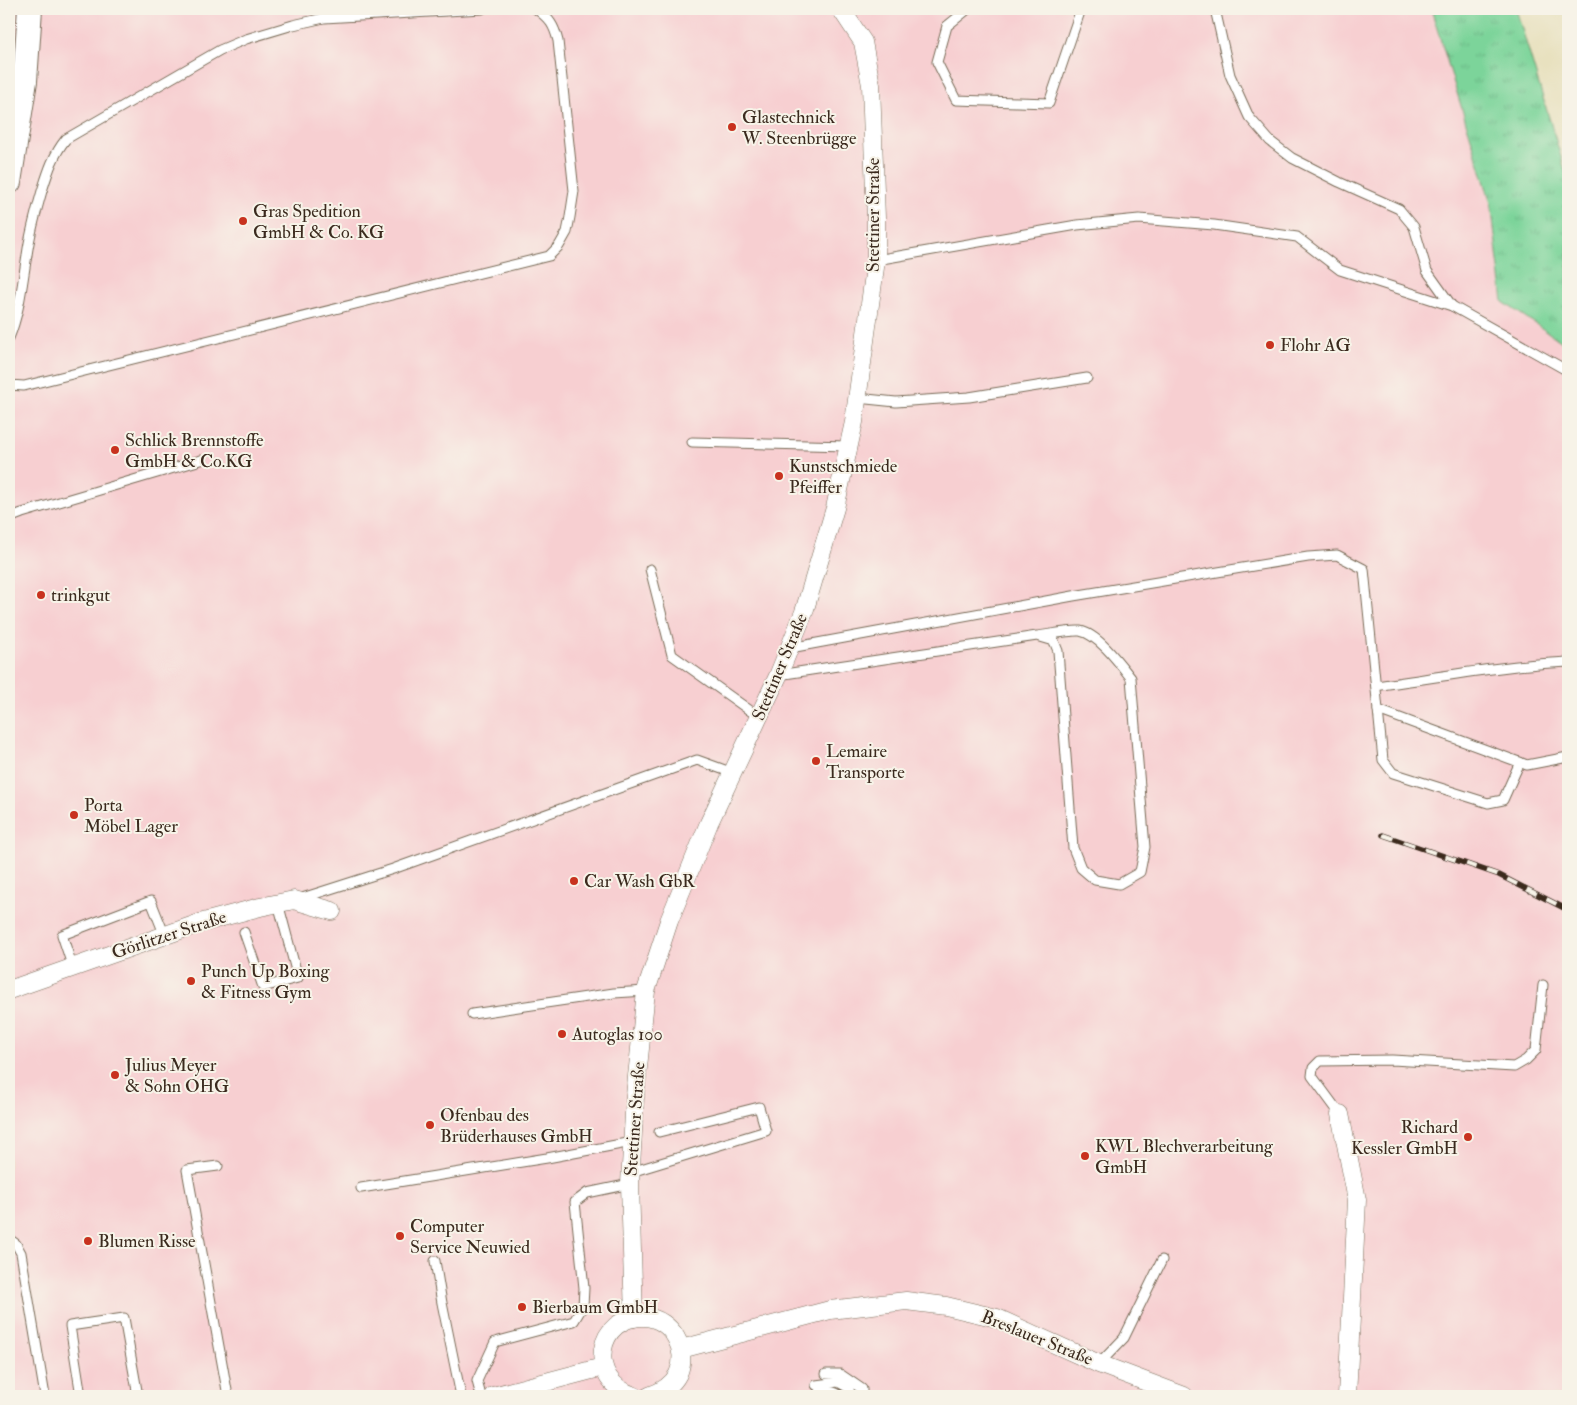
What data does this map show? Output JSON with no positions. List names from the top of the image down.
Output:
{
  "streets": {
    "street": ["Stettiner Straße", "Görlitzer Straße", "Breslauer Straße"]
  },
  "places": [
    "Glastechnick W. Steenbrügge",
    "Gras Spedition GmbH & Co. KG",
    "Flohr AG",
    "Schlick Brennstoffe GmbH & Co.KG",
    "Kunstschmiede Pfeiffer",
    "trinkgut",
    "Lemaire Transporte",
    "Porta Möbel Lager",
    "Car Wash GbR",
    "Punch Up Boxing & Fitness Gym",
    "Autoglas 100",
    "Julius Meyer & Sohn OHG",
    "Ofenbau des Brüderhauses GmbH",
    "Richard Kessler GmbH",
    "KWL Blechverarbeitung GmbH",
    "Computer Service Neuwied",
    "Blumen Risse",
    "Bierbaum GmbH"
  ]
}
